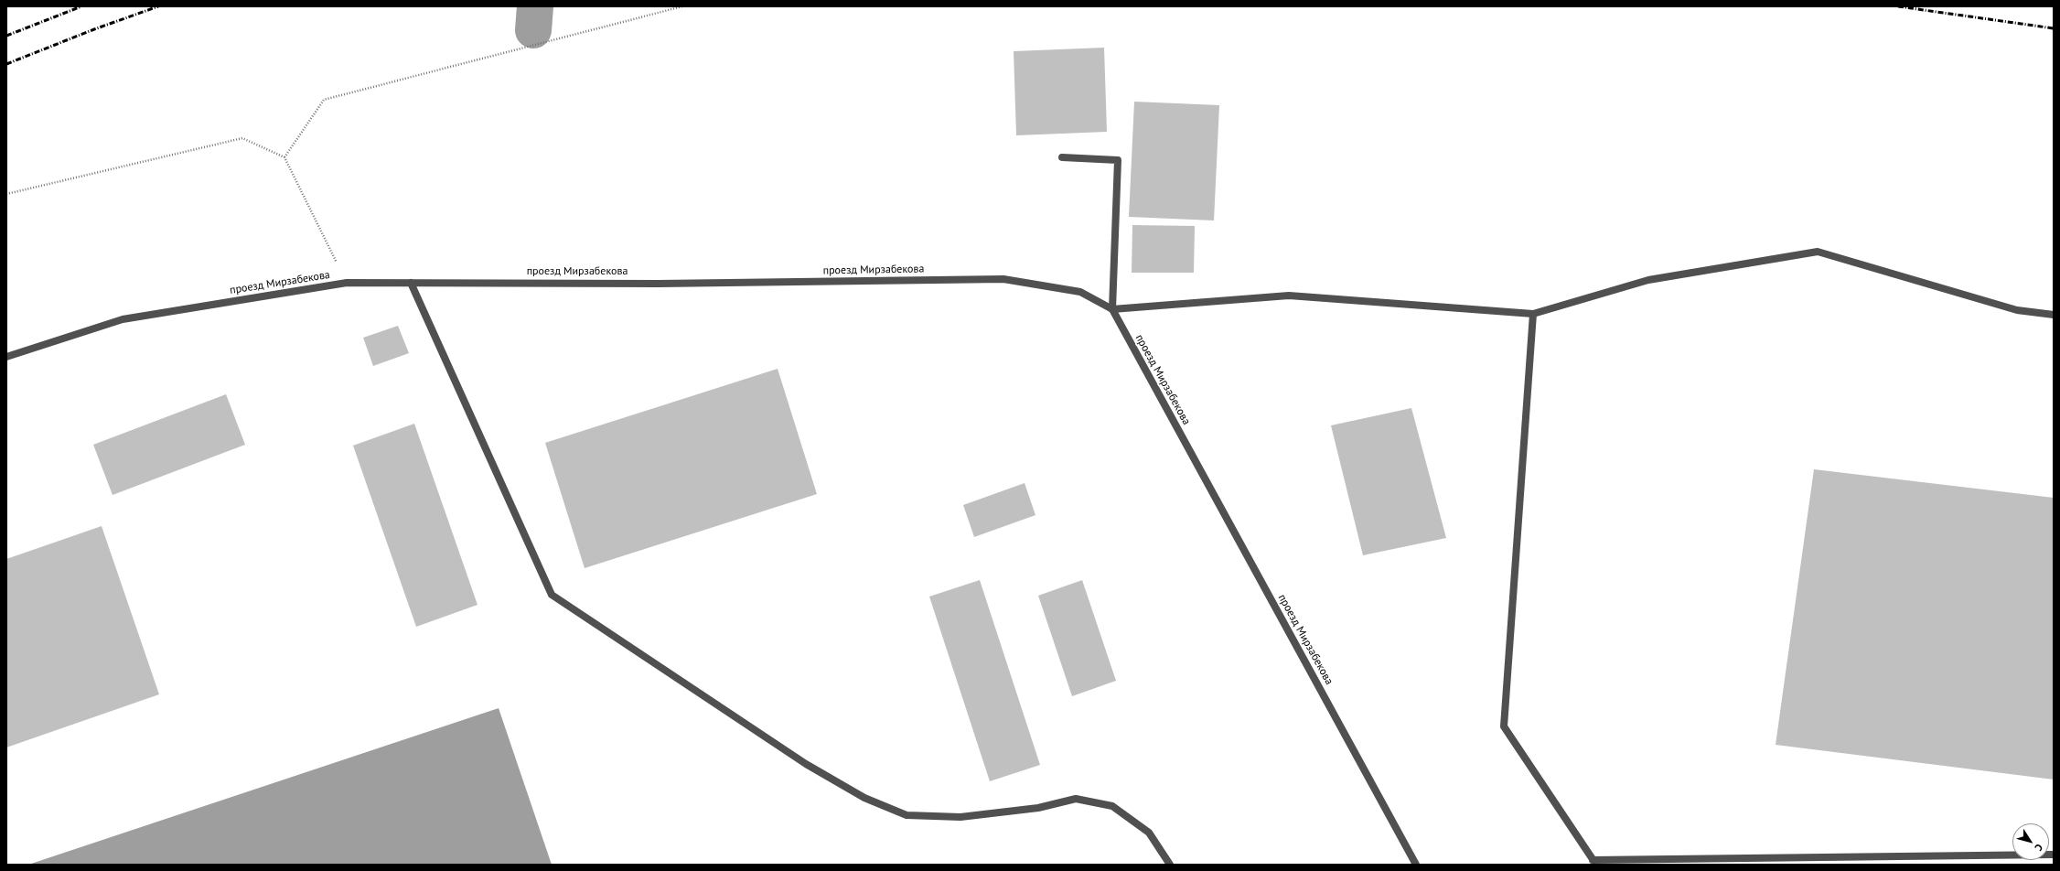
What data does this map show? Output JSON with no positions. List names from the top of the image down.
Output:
{
  "streets": {
    "street": ["проезд Мирзабекова"]
  },
  "north": "bottom right"
}
